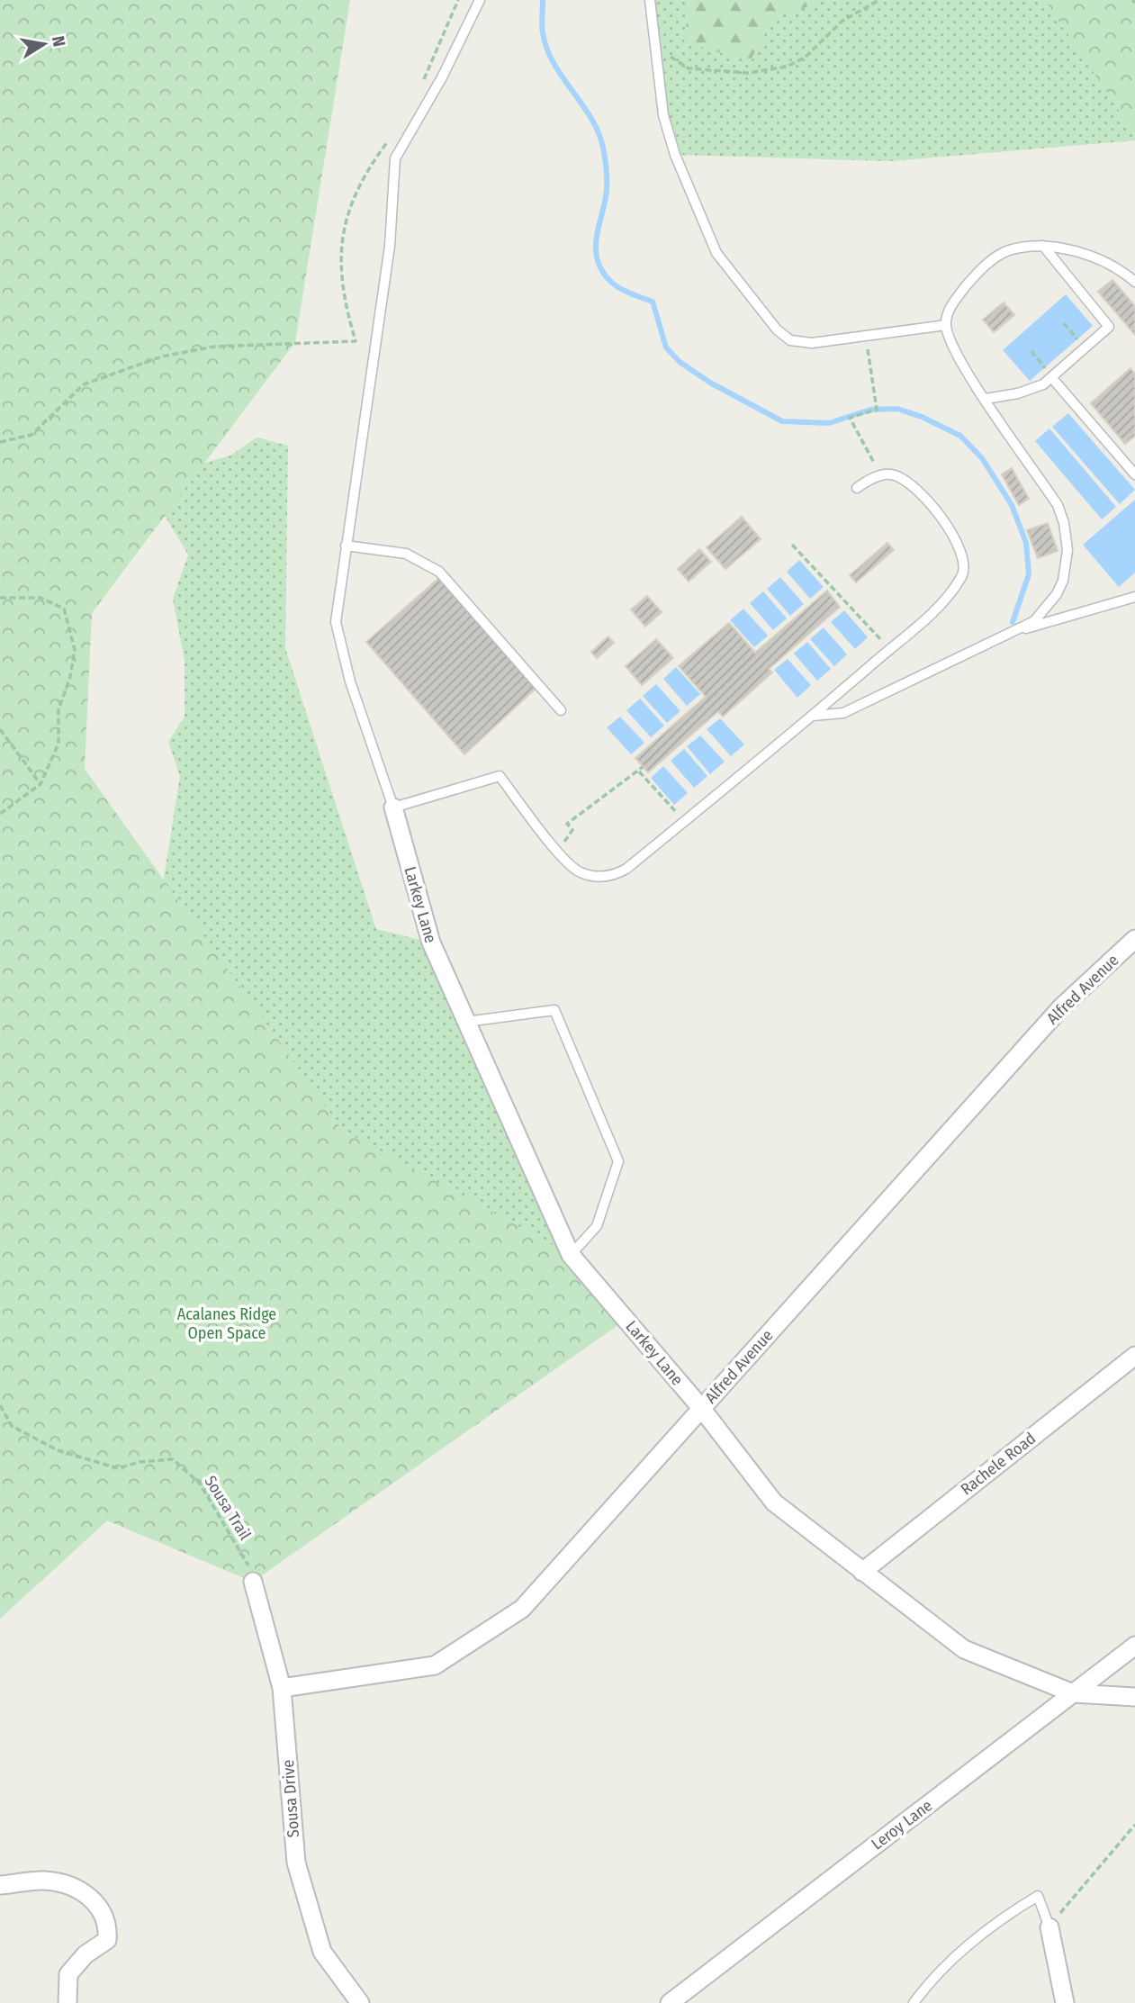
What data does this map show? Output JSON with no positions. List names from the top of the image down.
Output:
{
  "streets": {
    "street": [
      "Larkey Lane",
      "Alfred Avenue",
      "Rachele Road",
      "Sousa Drive",
      "Leroy Lane"
    ],
    "path": ["Sousa Trail"]
  },
  "crossings": [
    ["Larkey Lane", "Alfred Avenue"],
    ["Larkey Lane", "Rachele Road"],
    ["Larkey Lane", "Leroy Lane"],
    ["Alfred Avenue", "Sousa Drive"],
    ["Sousa Trail", "Sousa Drive"]
  ],
  "parks": ["Acalanes Ridge Open Space"],
  "north": "right"
}
